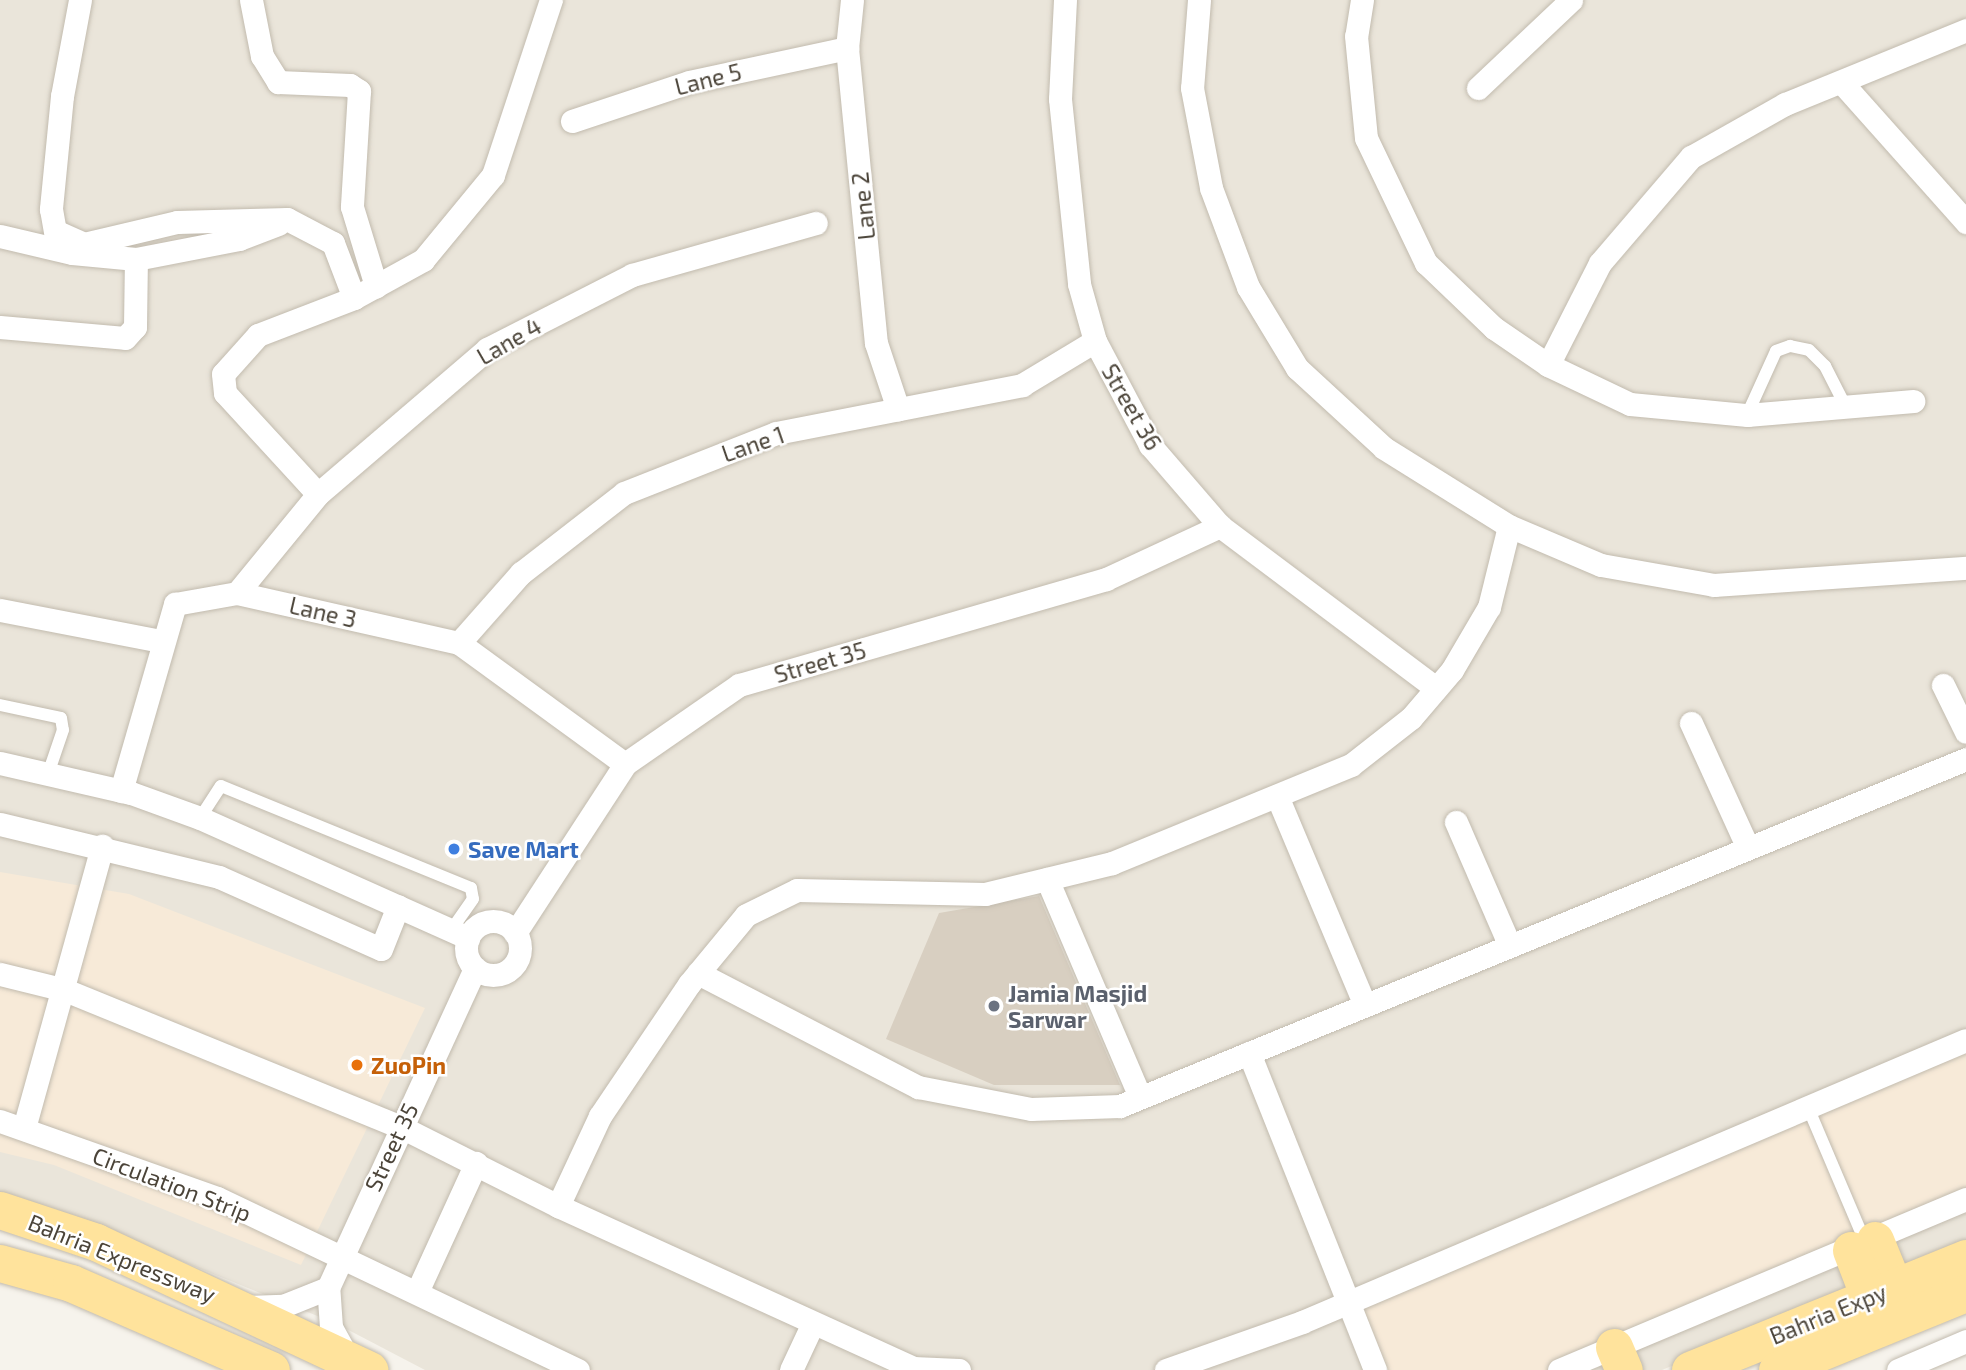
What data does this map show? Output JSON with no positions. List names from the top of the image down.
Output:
{
  "streets": {
    "main road": ["Bahria Expressway", "Bahria Expy"],
    "street": [
      "Lane 5",
      "Lane 2",
      "Lane 4",
      "Street 36",
      "Lane 1",
      "Lane 3",
      "Street 35",
      "Circulation Strip"
    ]
  },
  "crossings": [
    ["Lane 5", "Lane 2"],
    ["Lane 2", "Lane 1"],
    ["Lane 4", "Lane 3"],
    ["Street 36", "Lane 1"],
    ["Street 36", "Street 35"],
    ["Lane 1", "Lane 3"],
    ["Lane 3", "Street 35"],
    ["Street 35", "Circulation Strip"]
  ],
  "places": ["Save Mart", "Jamia Masjid Sarwar", "ZuoPin"]
}
